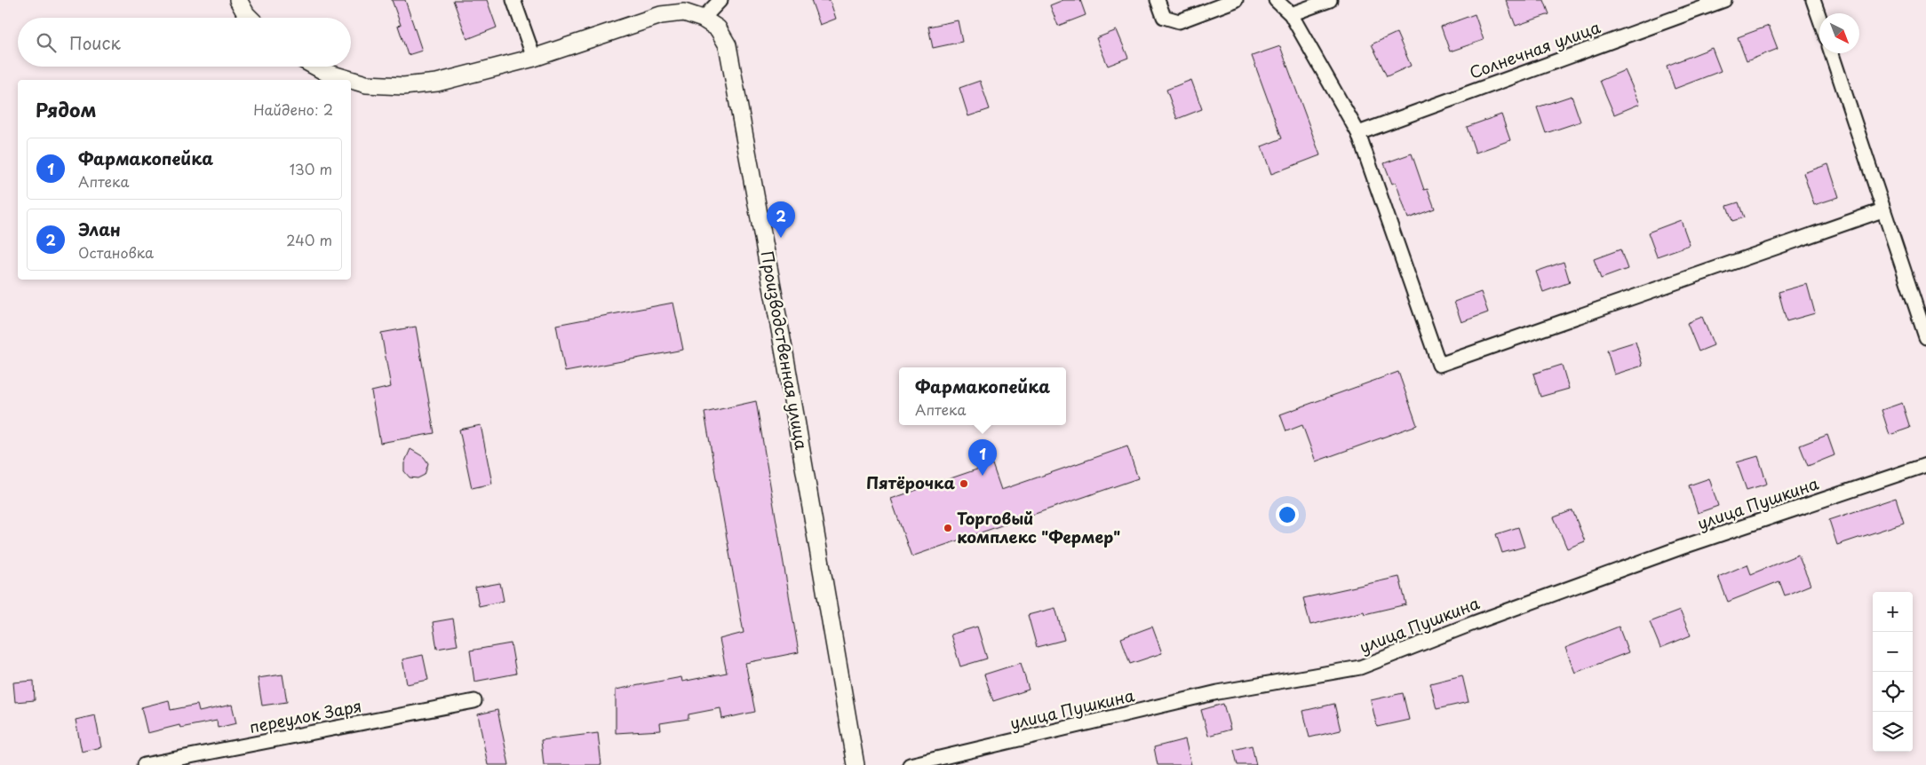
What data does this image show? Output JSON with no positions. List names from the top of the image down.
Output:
{
  "streets": {
    "street": [
      "Солнечная улица",
      "Производственная улица",
      "улица Пушкина",
      "переулок Заря"
    ]
  },
  "places": ["Пятёрочка", "Торговый комплекс \"Фермер\""],
  "north": "bottom right",
  "page": {
    "search": "Поиск",
    "heading": ["Рядом", "Найдено: 2"],
    "list": [
      {
        "mark": "1",
        "name": "Фармакопейка",
        "note": "Аптека",
        "value": "130 m"
      },
      {
        "mark": "2",
        "name": "Элан",
        "note": "Остановка",
        "value": "240 m"
      }
    ],
    "pins": ["2", "1"],
    "popup": ["Фармакопейка", "Аптека"],
    "map_buttons": ["+", "−"]
  }
}
